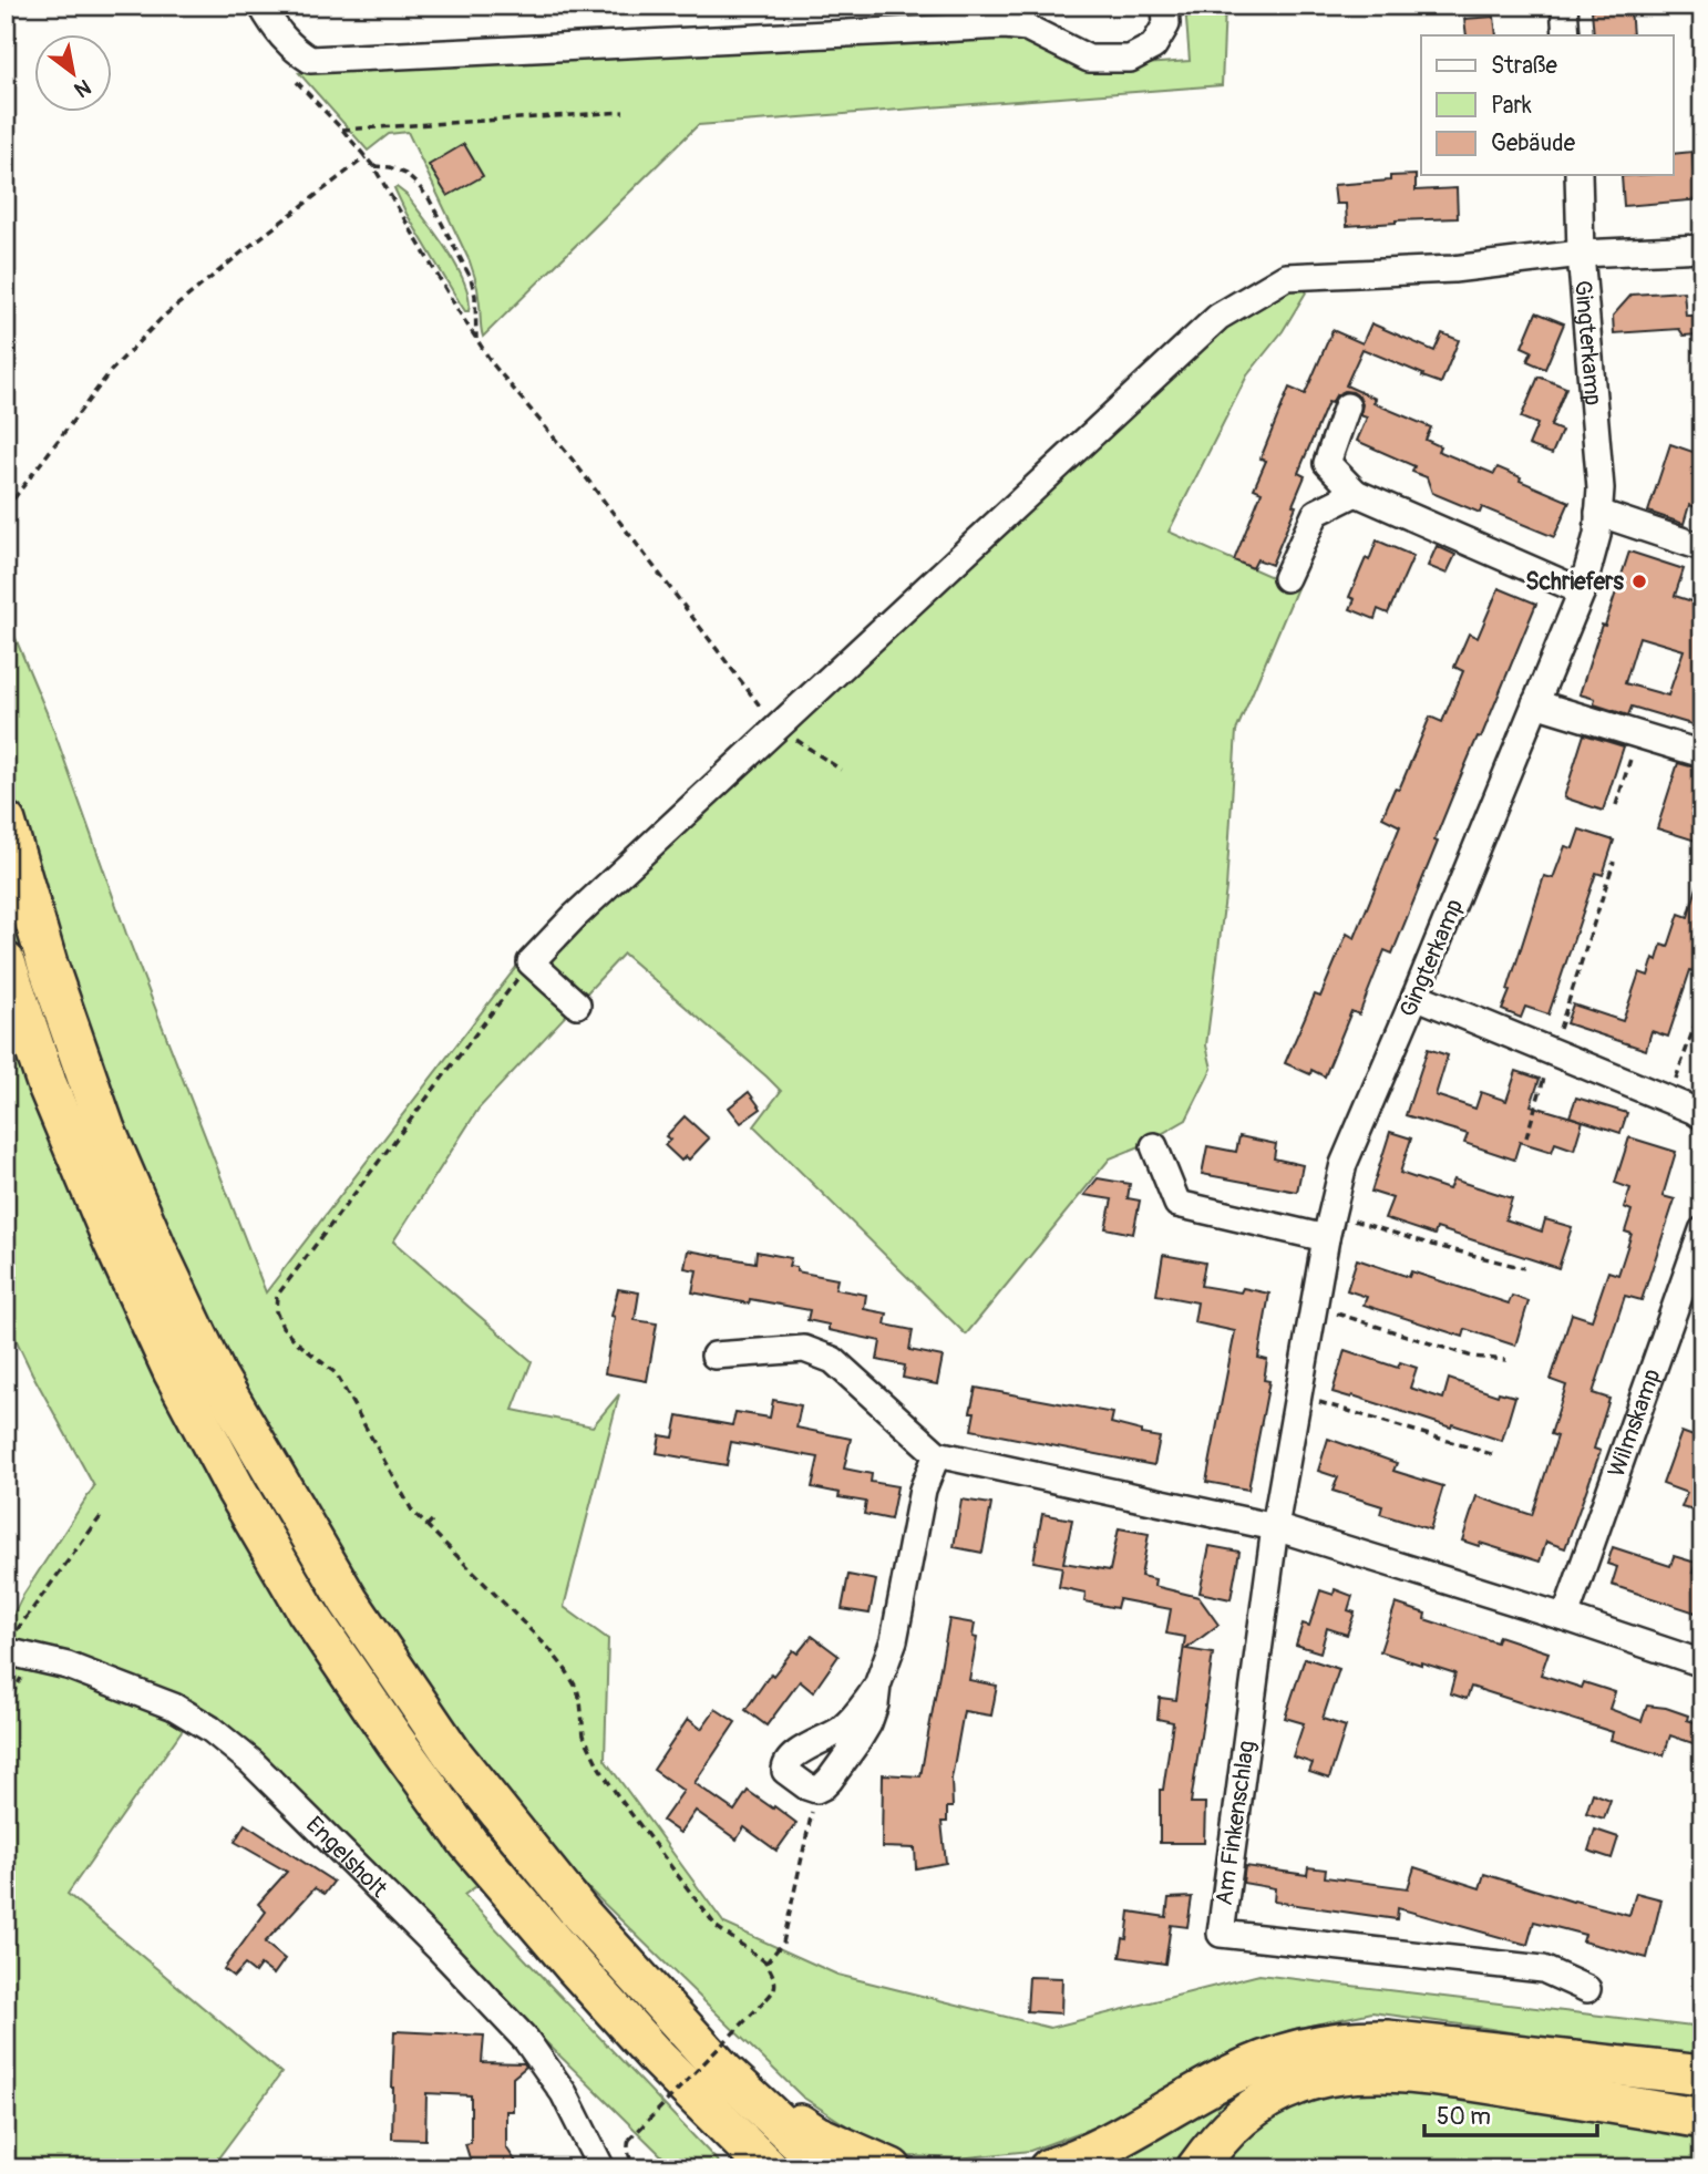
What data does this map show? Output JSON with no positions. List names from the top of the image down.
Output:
{
  "streets": {
    "street": [
      "Gingterkamp",
      "Wilmskamp",
      "Am Finkenschlag",
      "Engelsholt"
    ]
  },
  "crossings": [
    ["Gingterkamp", "Am Finkenschlag"]
  ],
  "places": ["Schriefers"],
  "legend": ["Straße", "Park", "Gebäude"],
  "scale_bar": "50 m",
  "north": "bottom right"
}
